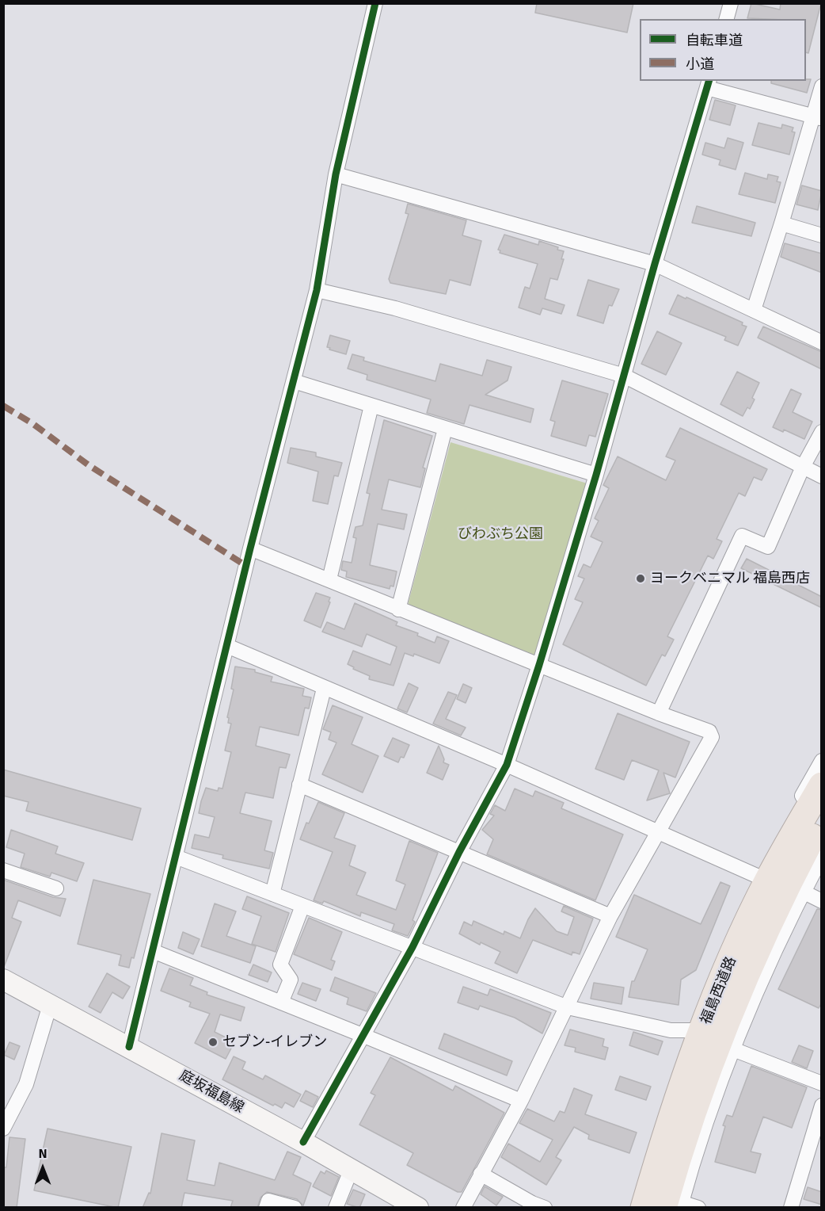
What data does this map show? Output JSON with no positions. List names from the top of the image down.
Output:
{
  "streets": {
    "highway": ["福島西道路"],
    "main road": ["庭坂福島線"]
  },
  "parks": ["びわぶち公園"],
  "places": ["ヨークベニマル 福島西店", "セブン-イレブン"],
  "legend": ["自転車道", "小道"],
  "north": "top"
}
